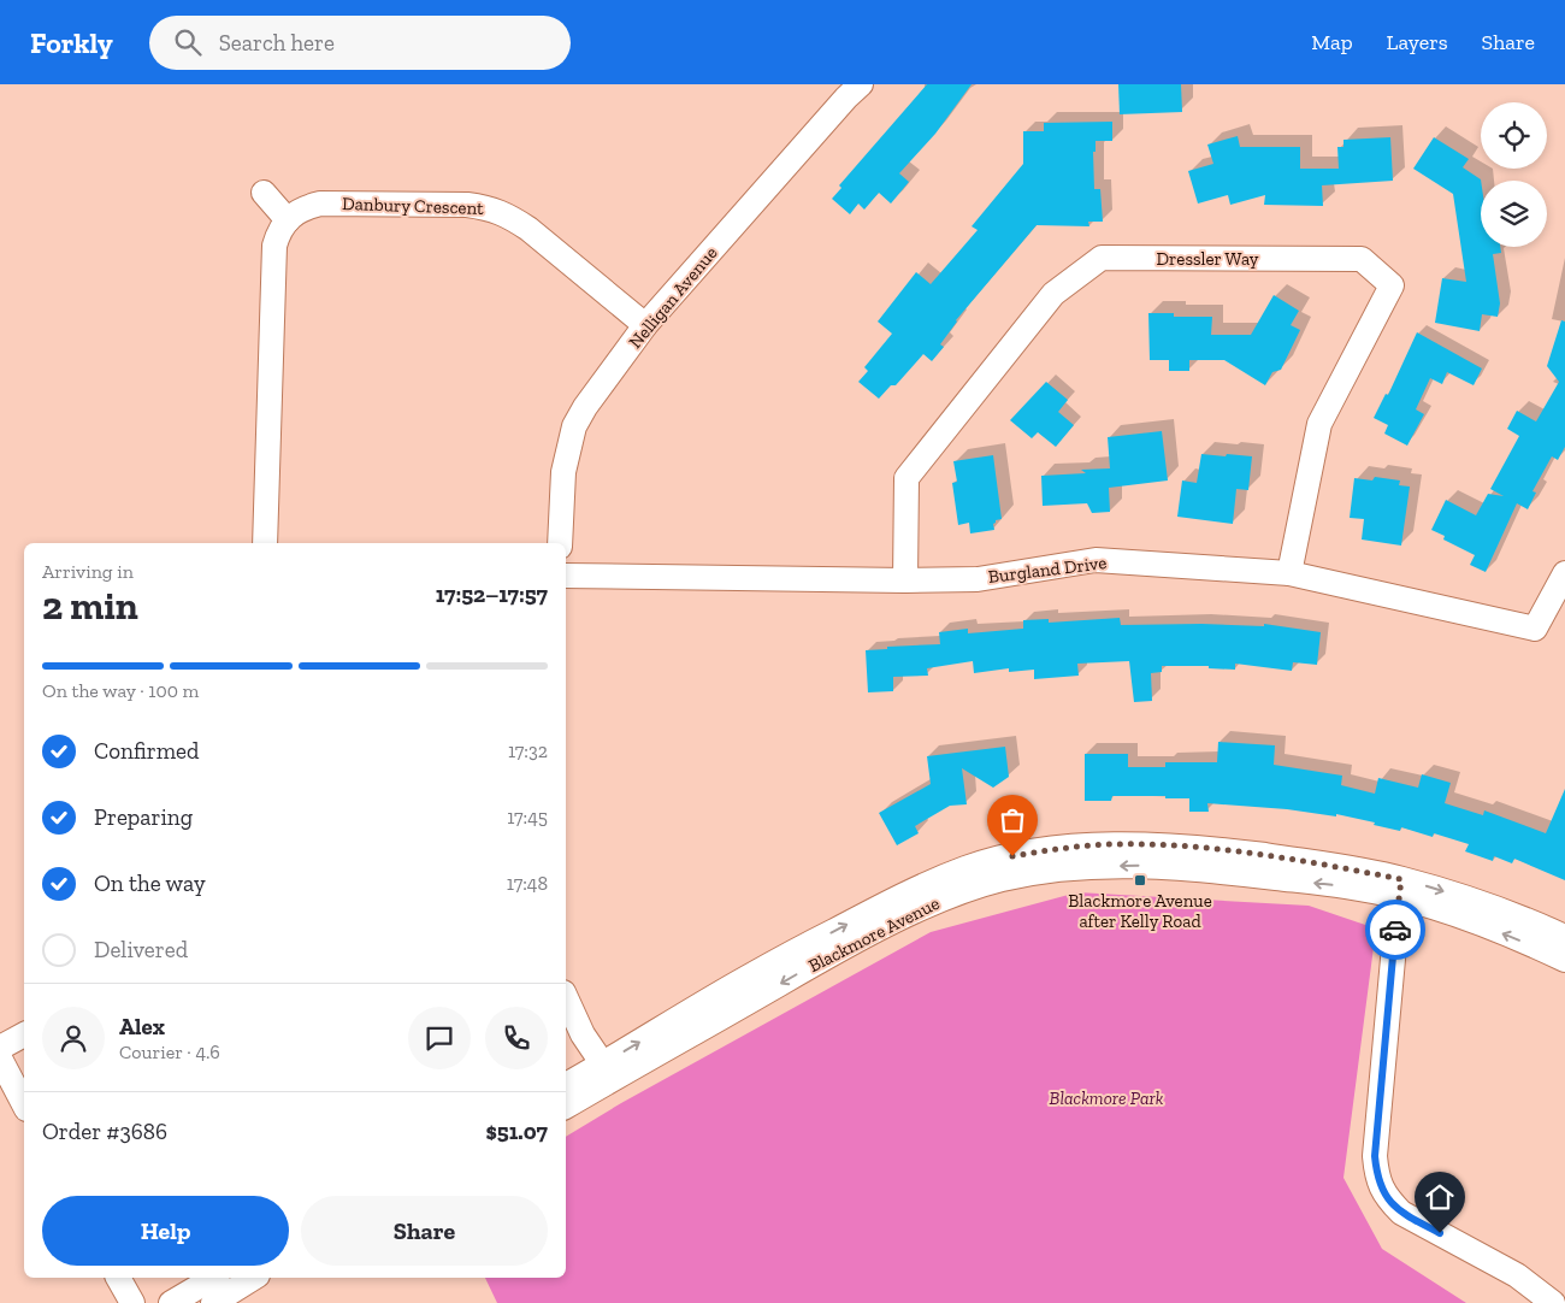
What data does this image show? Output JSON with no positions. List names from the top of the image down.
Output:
{
  "streets": {
    "street": [
      "Danbury Crescent",
      "Dressler Way",
      "Nelligan Avenue",
      "Burgland Drive",
      "Blackmore Avenue"
    ]
  },
  "crossings": [
    ["Danbury Crescent", "Nelligan Avenue"],
    ["Dressler Way", "Burgland Drive"]
  ],
  "parks": ["Blackmore Park"],
  "places": {
    "transit": ["Blackmore Avenue after Kelly Road"]
  },
  "page": {
    "header": "Forkly",
    "search": "Search here",
    "nav": ["Map", "Layers", "Share"],
    "heading": ["2 min", "Arriving in", "17:52–17:57"],
    "panel": [
      "Alex",
      "Courier · 4.6",
      "Order #3686",
      "$51.07"
    ],
    "bar": "On the way · 100 m",
    "list": [
      ["Confirmed", "17:32"],
      ["Preparing", "17:45"],
      ["On the way", "17:48"],
      "Delivered"
    ],
    "buttons": ["Help", "Share"]
  }
}
